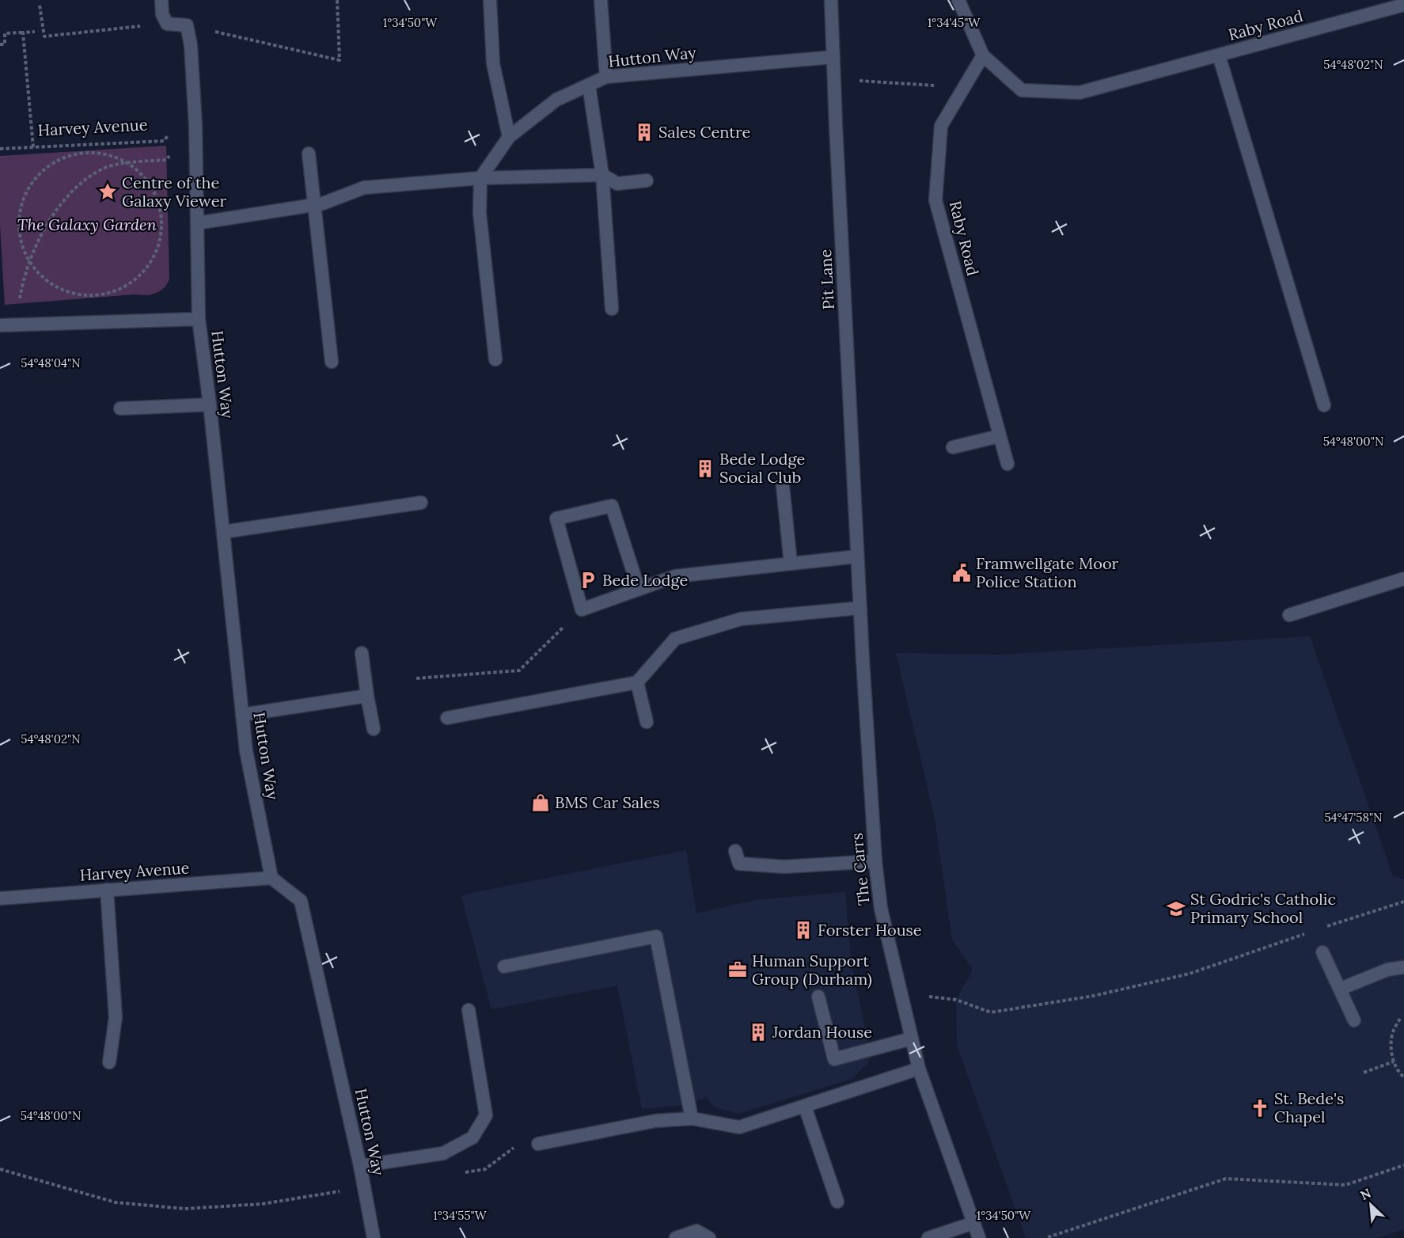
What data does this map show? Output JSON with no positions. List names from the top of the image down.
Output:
{
  "streets": {
    "street": [
      "Raby Road",
      "Hutton Way",
      "Harvey Avenue",
      "Pit Lane",
      "The Carrs"
    ]
  },
  "crossings": [
    ["Hutton Way", "Harvey Avenue"],
    ["Hutton Way", "Pit Lane"],
    ["Pit Lane", "The Carrs"]
  ],
  "parks": ["The Galaxy Garden"],
  "places": {
    "building": [
      "Sales Centre",
      "Bede Lodge Social Club",
      "Forster House",
      "Jordan House"
    ],
    "place": ["Centre of the Galaxy Viewer"],
    "public building": ["Framwellgate Moor Police Station"],
    "parking": ["Bede Lodge"],
    "shop": ["BMS Car Sales"],
    "school or university": ["St Godric's Catholic Primary School"],
    "office": ["Human Support Group (Durham)"],
    "church": ["St. Bede's Chapel"]
  },
  "north": "top left",
  "coordinates": [
    "1°34'50\"W",
    "1°34'45\"W",
    "54°48'02\"N",
    "54°48'04\"N",
    "54°48'00\"N",
    "54°47'58\"N",
    "1°34'55\"W"
  ]
}
